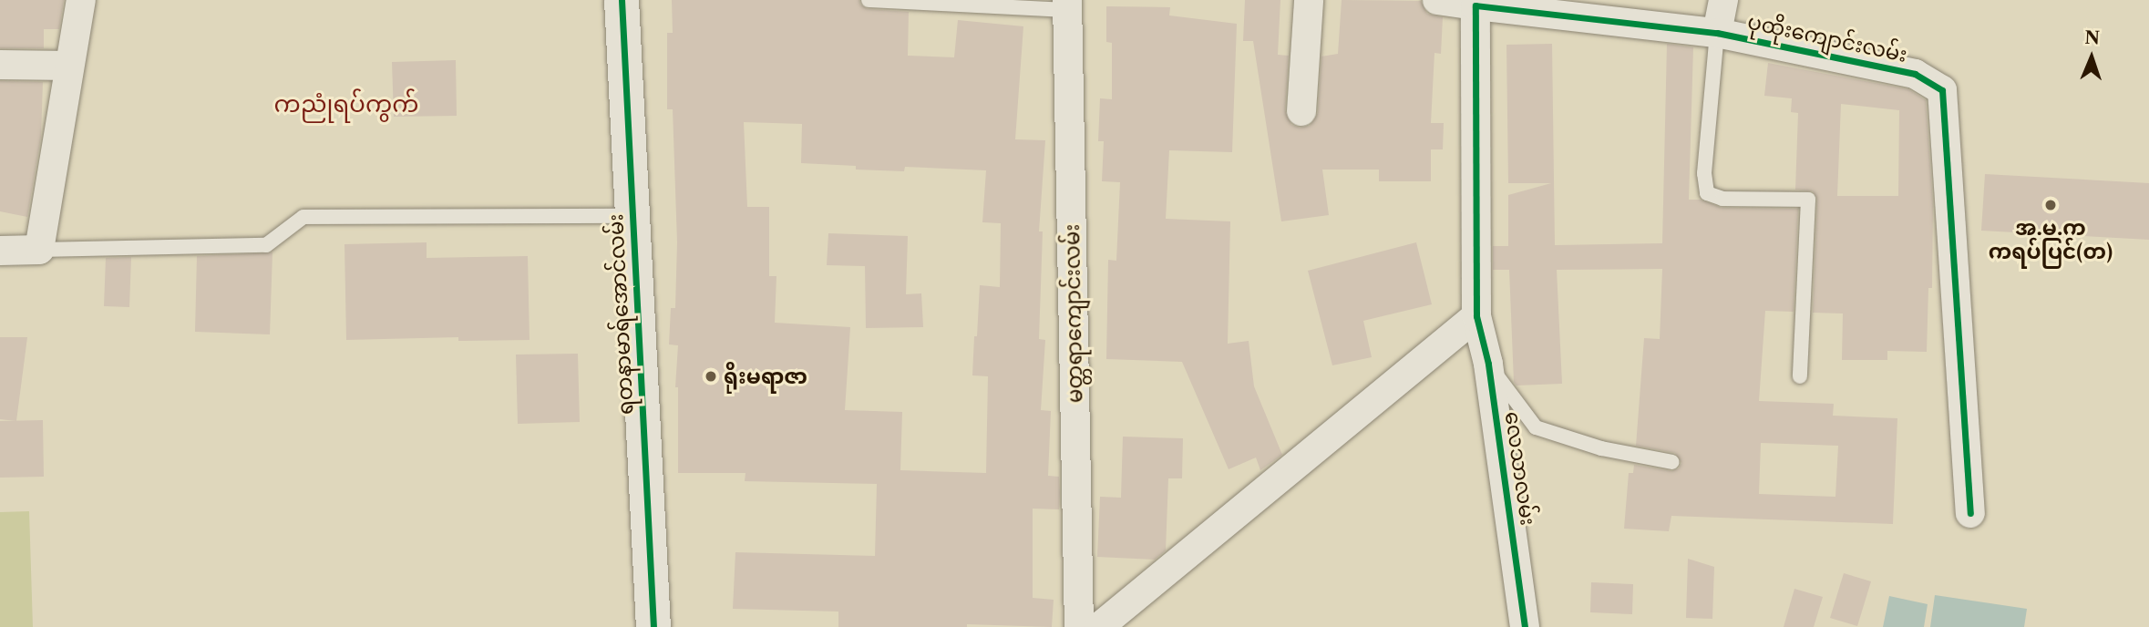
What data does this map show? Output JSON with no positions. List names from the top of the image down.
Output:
{
  "streets": {
    "street": [
      "ပုထိုးကျောင်းလမ်း",
      "မတ္တရာကျောင်းလမ်း",
      "ရတနာမာရ်အောင်လမ်း",
      "လေသာလမ်း"
    ]
  },
  "districts": ["ကညုံရပ်ကွက်"],
  "places": ["အ.မ.က ကရပ်ပြင်(တ)", "ရိုးမရာဇာ"],
  "north": "top"
}
